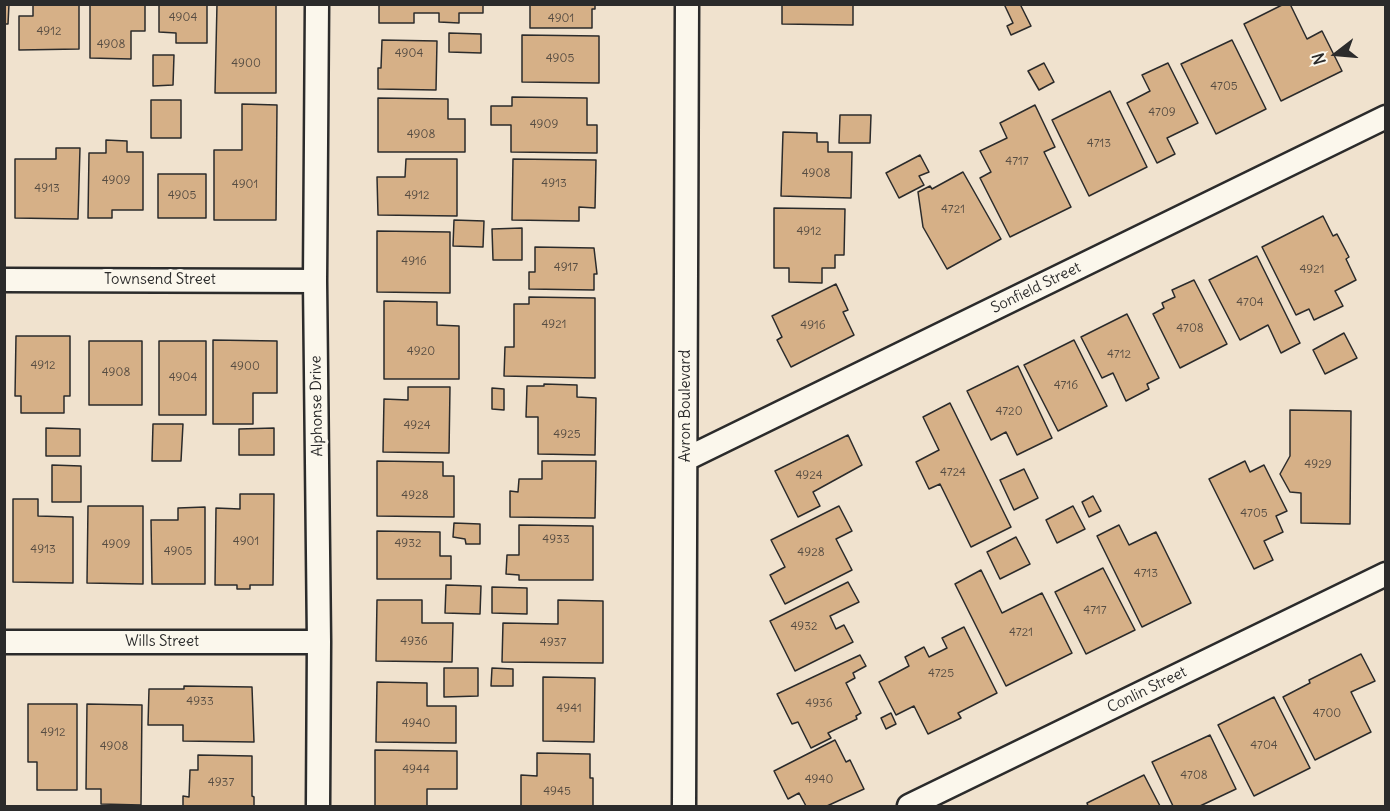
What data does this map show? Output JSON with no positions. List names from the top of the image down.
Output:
{
  "streets": {
    "street": [
      "Townsend Street",
      "Sonfield Street",
      "Alphonse Drive",
      "Avron Boulevard",
      "Wills Street",
      "Conlin Street"
    ]
  },
  "crossings": [
    ["Townsend Street", "Alphonse Drive"],
    ["Sonfield Street", "Avron Boulevard"],
    ["Alphonse Drive", "Wills Street"]
  ],
  "house_numbers": [
    "4904",
    "4901",
    "4912",
    "4908",
    "4904",
    "4905",
    "4900",
    "4705",
    "4709",
    "4909",
    "4908",
    "4713",
    "4717",
    "4908",
    "4909",
    "4913",
    "4901",
    "4913",
    "4905",
    "4912",
    "4721",
    "4912",
    "4916",
    "4917",
    "4921",
    "4704",
    "4921",
    "4916",
    "4708",
    "4920",
    "4712",
    "4912",
    "4900",
    "4908",
    "4904",
    "4716",
    "4720",
    "4924",
    "4925",
    "4929",
    "4724",
    "4924",
    "4928",
    "4705",
    "4933",
    "4901",
    "4932",
    "4909",
    "4913",
    "4905",
    "4928",
    "4713",
    "4717",
    "4932",
    "4721",
    "4936",
    "4937",
    "4725",
    "4933",
    "4936",
    "4941",
    "4700",
    "4940",
    "4912",
    "4704",
    "4908",
    "4944",
    "4708",
    "4940",
    "4937",
    "4945"
  ],
  "north": "left"
}
